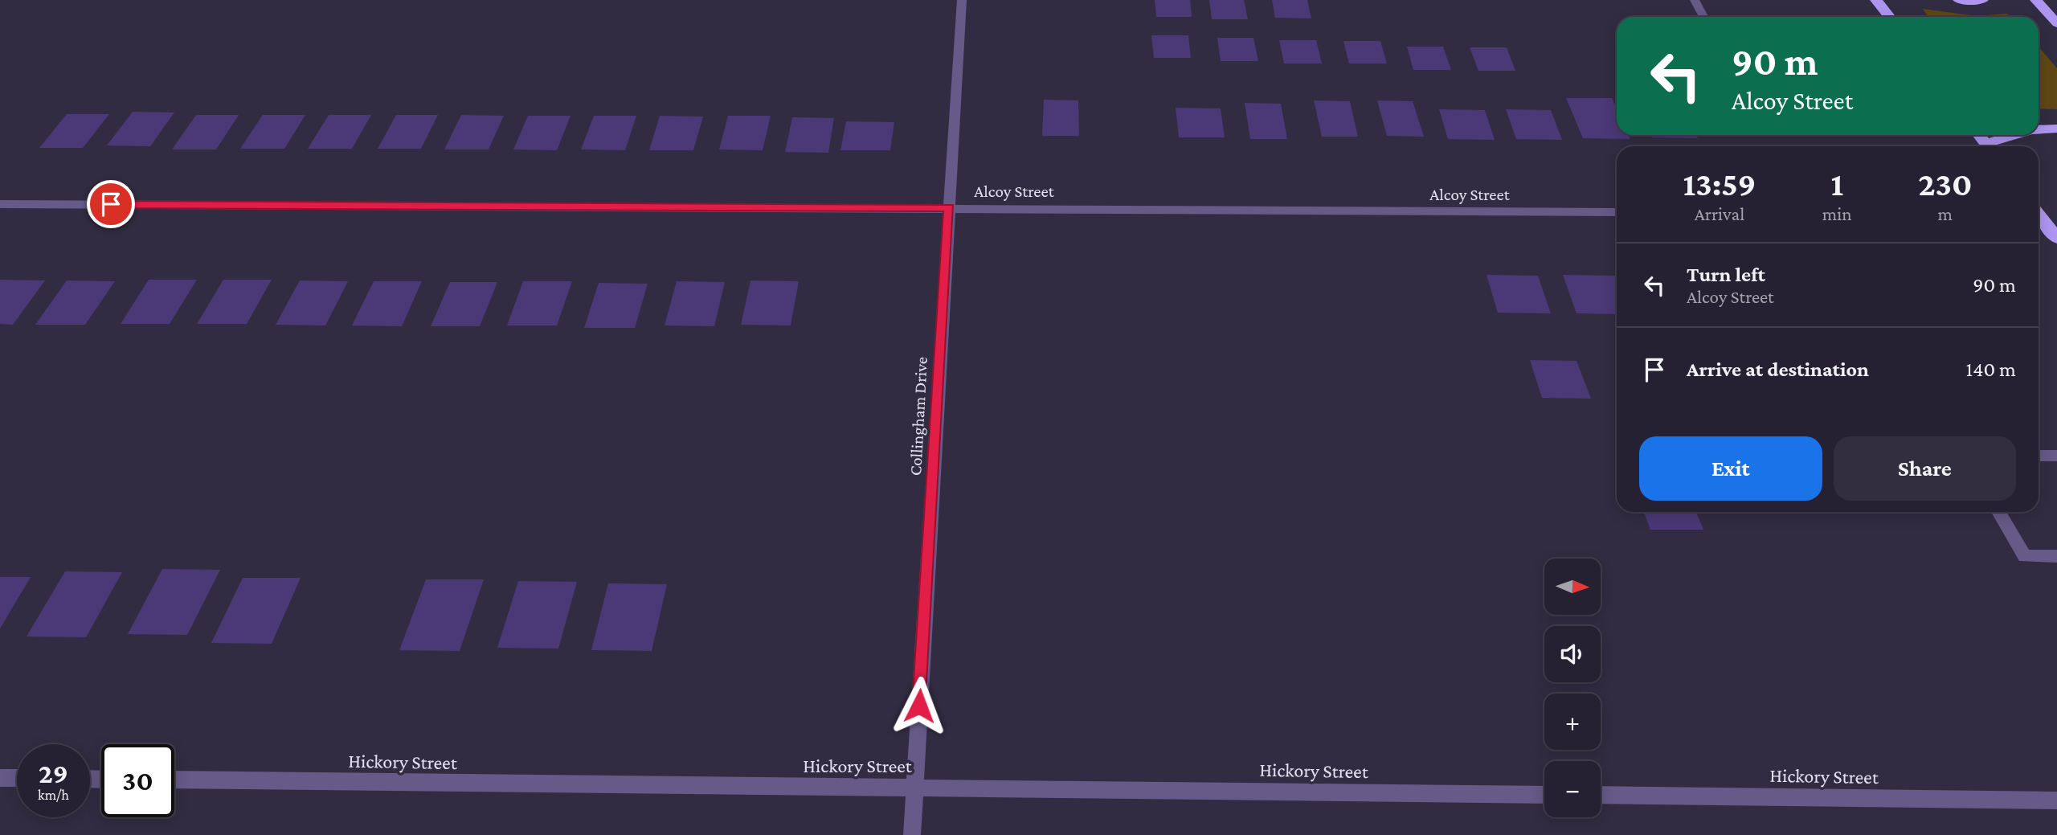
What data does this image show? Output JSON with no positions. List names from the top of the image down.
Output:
{
  "streets": {
    "street": ["Alcoy Street", "Collingham Drive", "Hickory Street"]
  },
  "crossings": [
    ["Alcoy Street", "Collingham Drive"],
    ["Collingham Drive", "Hickory Street"]
  ],
  "north": "right",
  "page": {
    "turn": ["90 m", "Alcoy Street"],
    "eta": [
      "13:59",
      "Arrival",
      "1",
      "min",
      "230",
      "m"
    ],
    "list": [
      {
        "name": "Turn left",
        "note": "Alcoy Street",
        "value": "90 m"
      },
      {
        "name": "Arrive at destination",
        "value": "140 m"
      }
    ],
    "buttons": ["Exit", "Share"],
    "map_buttons": ["+", "−"],
    "speed": "29 km/h",
    "limit": "30"
  }
}
